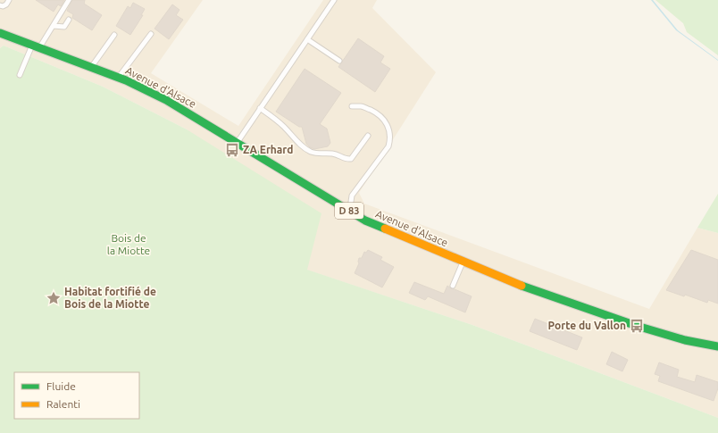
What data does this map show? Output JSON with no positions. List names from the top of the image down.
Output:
{
  "streets": {
    "main road": ["Avenue d'Alsace", "D 83"]
  },
  "parks": ["Bois de la Miotte"],
  "places": {
    "bus stop": ["ZA Erhard", "Porte du Vallon"],
    "place": ["Habitat fortifié de Bois de la Miotte"]
  },
  "legend": ["Fluide", "Ralenti"]
}
